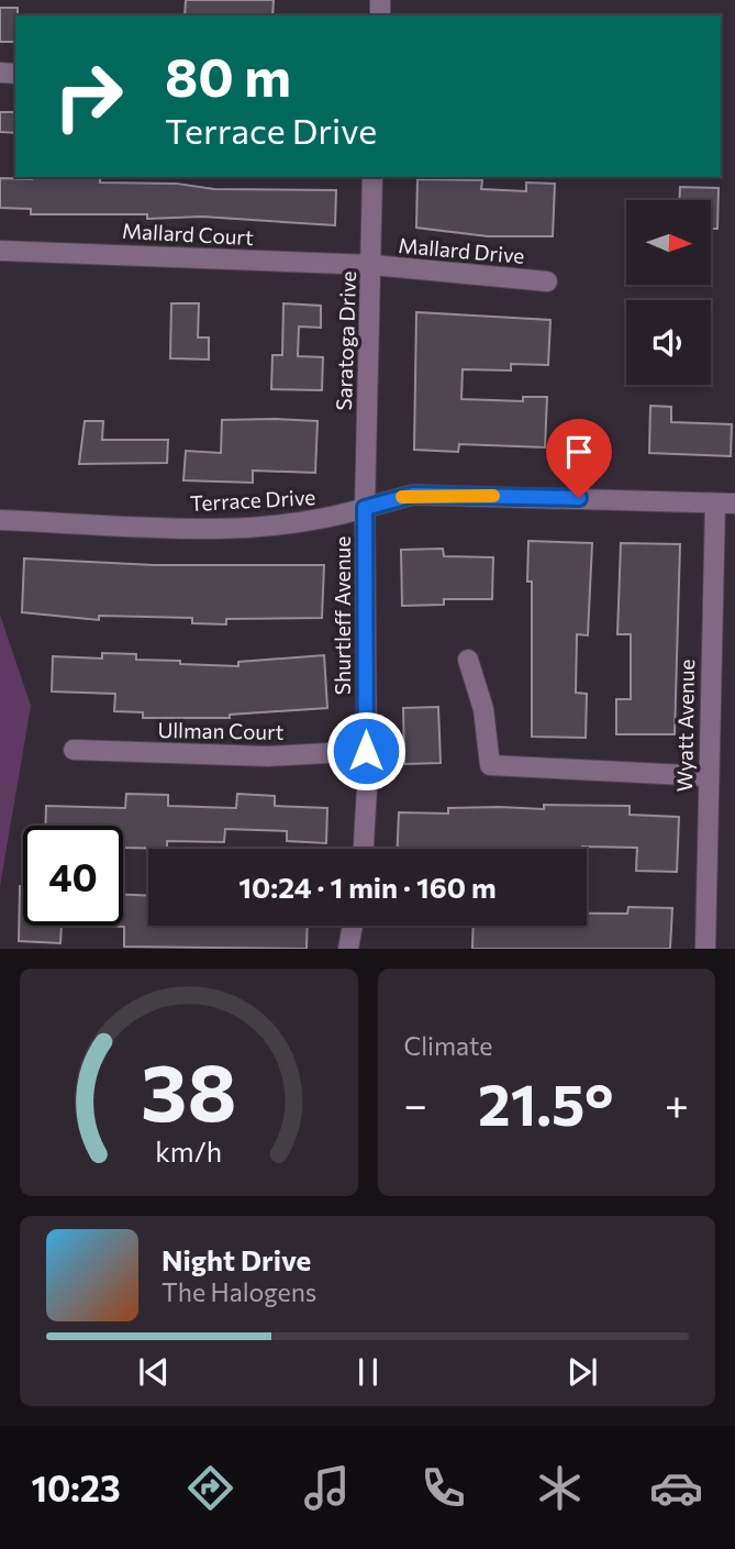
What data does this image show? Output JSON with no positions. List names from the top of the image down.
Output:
{
  "streets": {
    "street": [
      "Mallard Court",
      "Mallard Drive",
      "Saratoga Drive",
      "Terrace Drive",
      "Shurtleff Avenue",
      "Wyatt Avenue",
      "Ullman Court"
    ]
  },
  "crossings": [
    ["Mallard Court", "Mallard Drive"],
    ["Mallard Court", "Saratoga Drive"],
    ["Mallard Drive", "Saratoga Drive"],
    ["Saratoga Drive", "Terrace Drive"],
    ["Saratoga Drive", "Shurtleff Avenue"],
    ["Terrace Drive", "Shurtleff Avenue"],
    ["Terrace Drive", "Wyatt Avenue"],
    ["Shurtleff Avenue", "Ullman Court"]
  ],
  "north": "right",
  "page": {
    "turn": ["80 m", "Terrace Drive"],
    "limit": "40",
    "trip": "10:24 · 1 min · 160 m",
    "tile": "Climate",
    "heat": ["−", "21.5°", "+"],
    "song": ["Night Drive", "The Halogens"],
    "tabs": "10:23",
    "gauge": ["38", "km/h"]
  }
}
